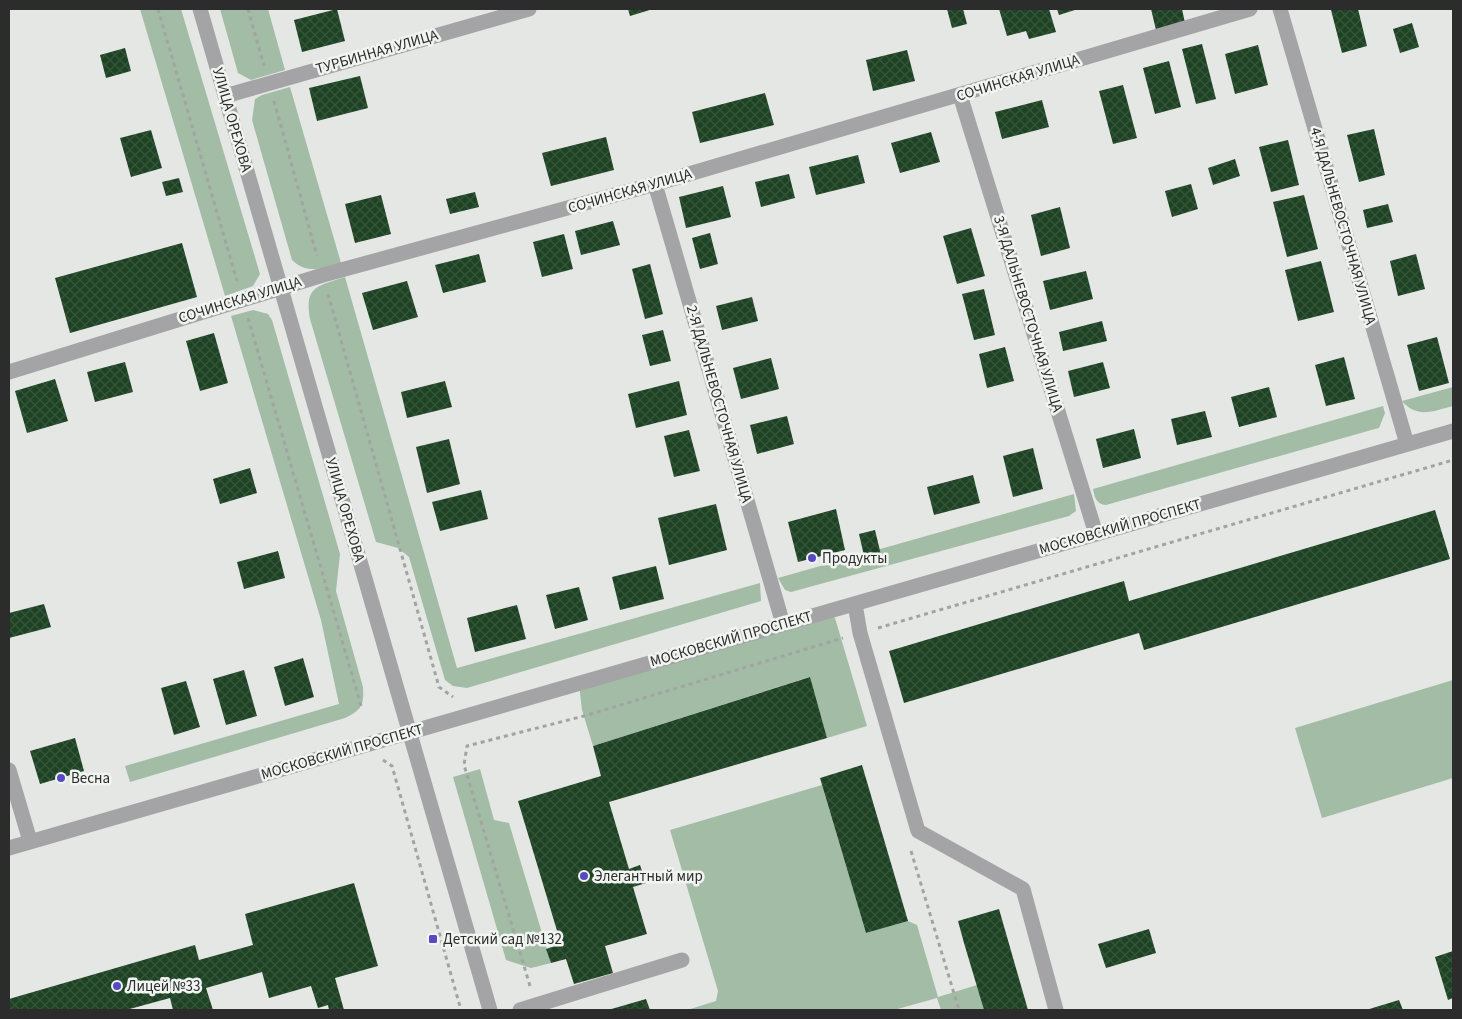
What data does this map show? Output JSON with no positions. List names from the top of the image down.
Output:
{
  "streets": {
    "street": [
      "ТУРБИННАЯ УЛИЦА",
      "СОЧИНСКАЯ УЛИЦА",
      "УЛИЦА ОРЕХОВА",
      "4-Я ДАЛЬНЕВОСТОЧНАЯ УЛИЦА",
      "3-Я ДАЛЬНЕВОСТОЧНАЯ УЛИЦА",
      "2-Я ДАЛЬНЕВОСТОЧНАЯ УЛИЦА",
      "МОСКОВСКИЙ ПРОСПЕКТ"
    ]
  },
  "crossings": [
    ["ТУРБИННАЯ УЛИЦА", "УЛИЦА ОРЕХОВА"],
    ["СОЧИНСКАЯ УЛИЦА", "УЛИЦА ОРЕХОВА"],
    ["СОЧИНСКАЯ УЛИЦА", "3-Я ДАЛЬНЕВОСТОЧНАЯ УЛИЦА"],
    ["СОЧИНСКАЯ УЛИЦА", "2-Я ДАЛЬНЕВОСТОЧНАЯ УЛИЦА"],
    ["УЛИЦА ОРЕХОВА", "МОСКОВСКИЙ ПРОСПЕКТ"],
    ["4-Я ДАЛЬНЕВОСТОЧНАЯ УЛИЦА", "МОСКОВСКИЙ ПРОСПЕКТ"],
    ["3-Я ДАЛЬНЕВОСТОЧНАЯ УЛИЦА", "МОСКОВСКИЙ ПРОСПЕКТ"],
    ["2-Я ДАЛЬНЕВОСТОЧНАЯ УЛИЦА", "МОСКОВСКИЙ ПРОСПЕКТ"]
  ],
  "places": {
    "other": [
      "Продукты",
      "Весна",
      "Элегантный мир",
      "Лицей №33"
    ],
    "transit": ["Детский сад №132"]
  }
}
